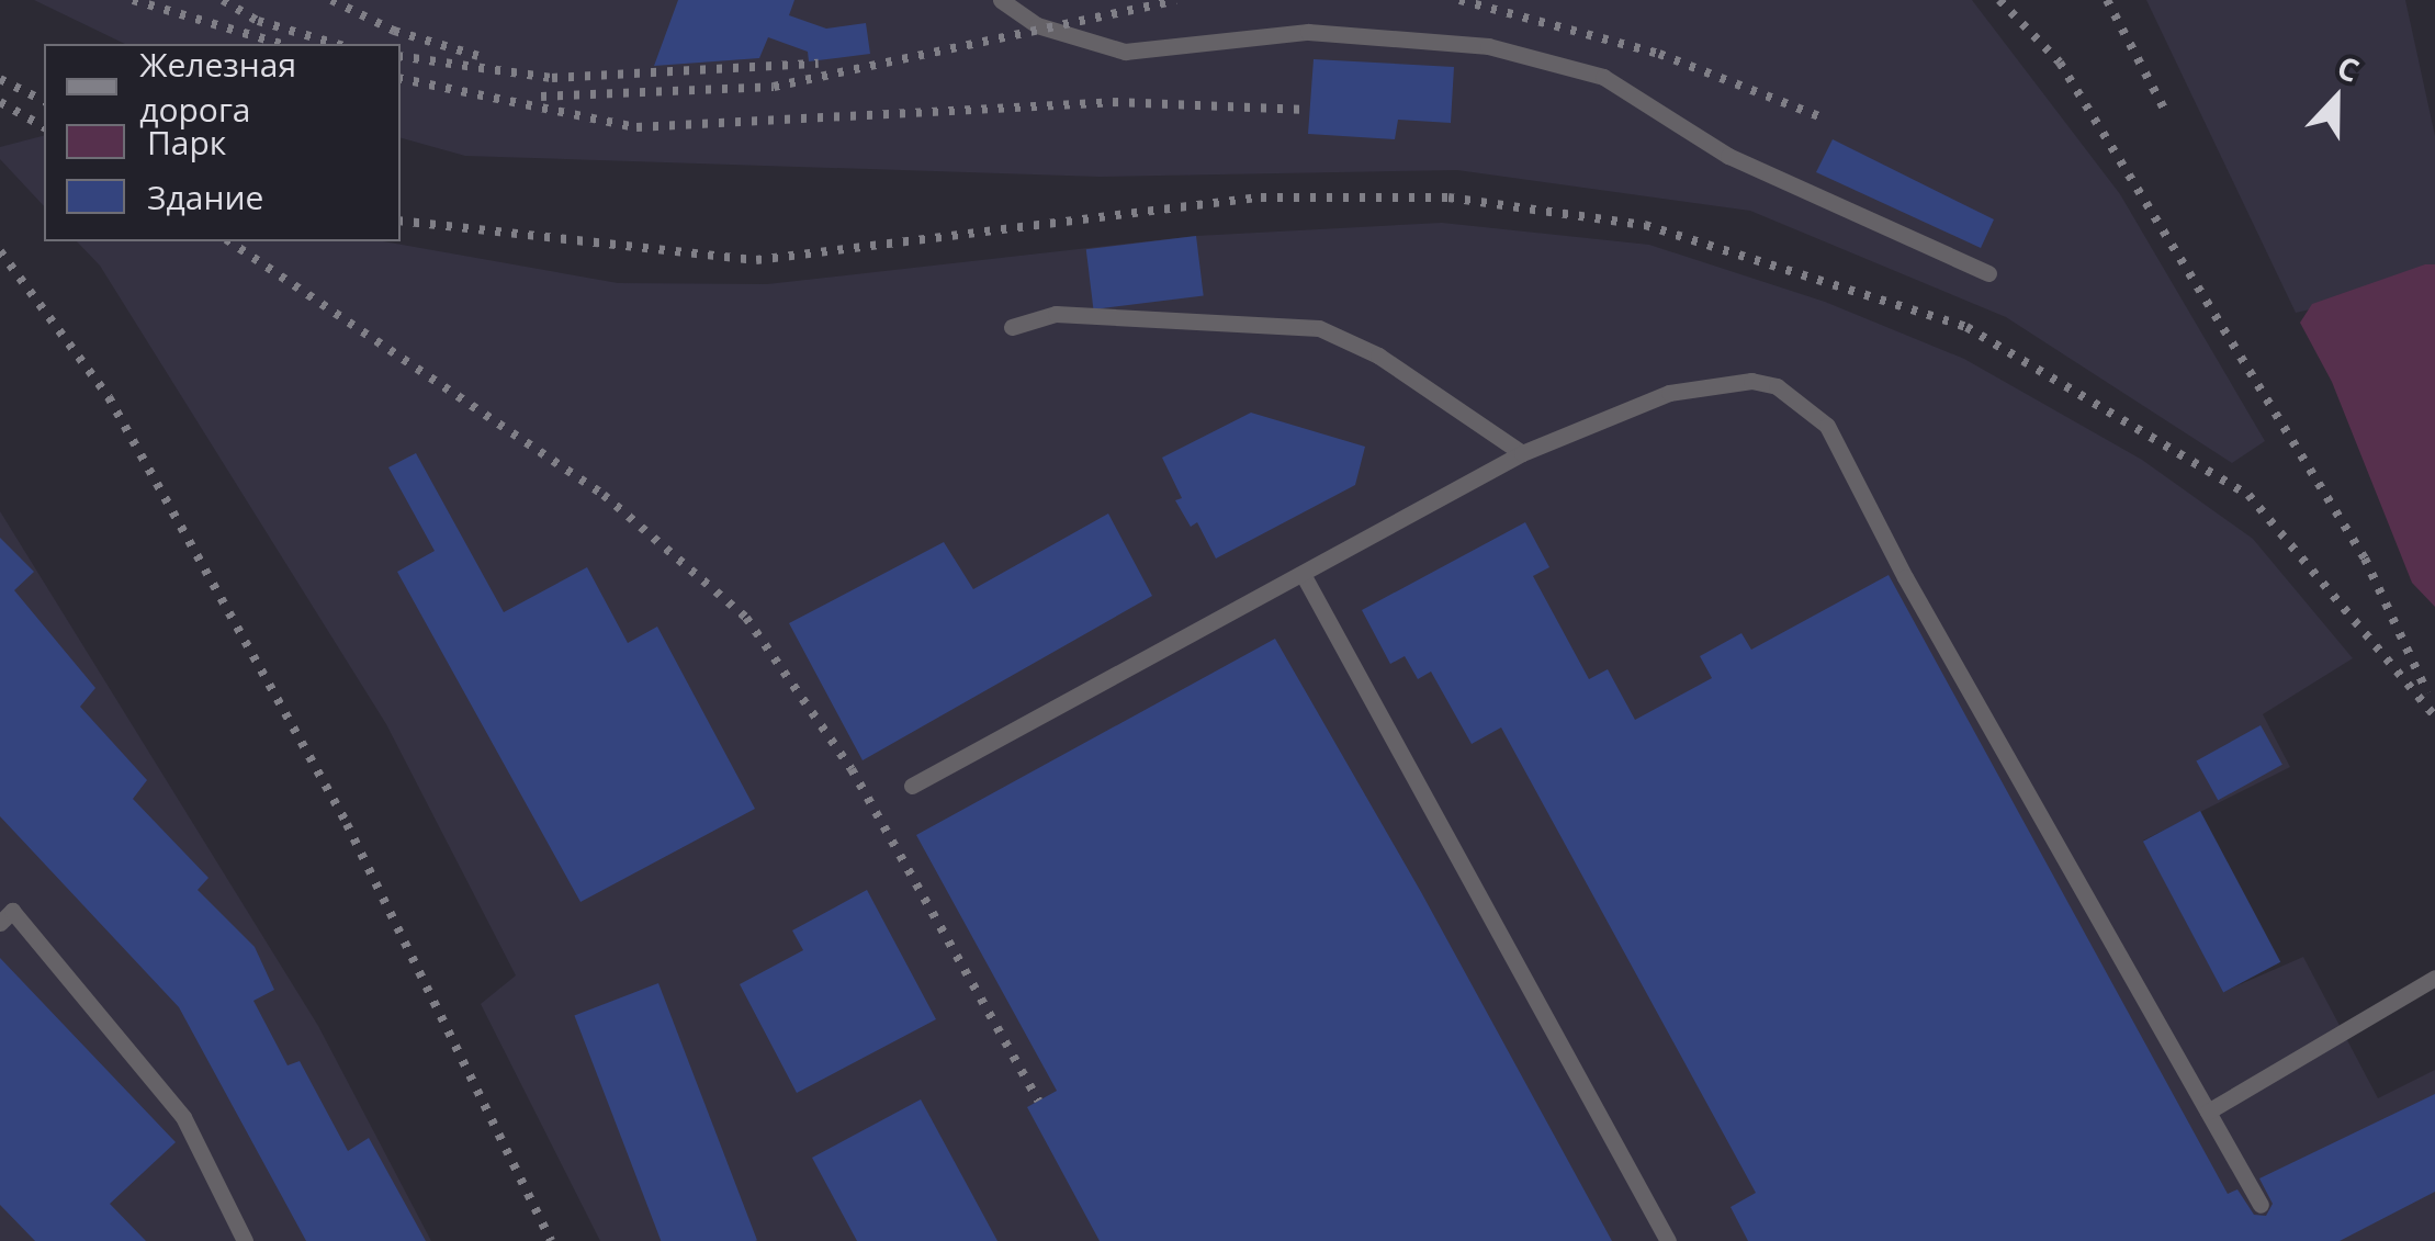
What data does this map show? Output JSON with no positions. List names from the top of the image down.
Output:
{
  "legend": ["Железная дорога", "Парк", "Здание"],
  "north": "top"
}
